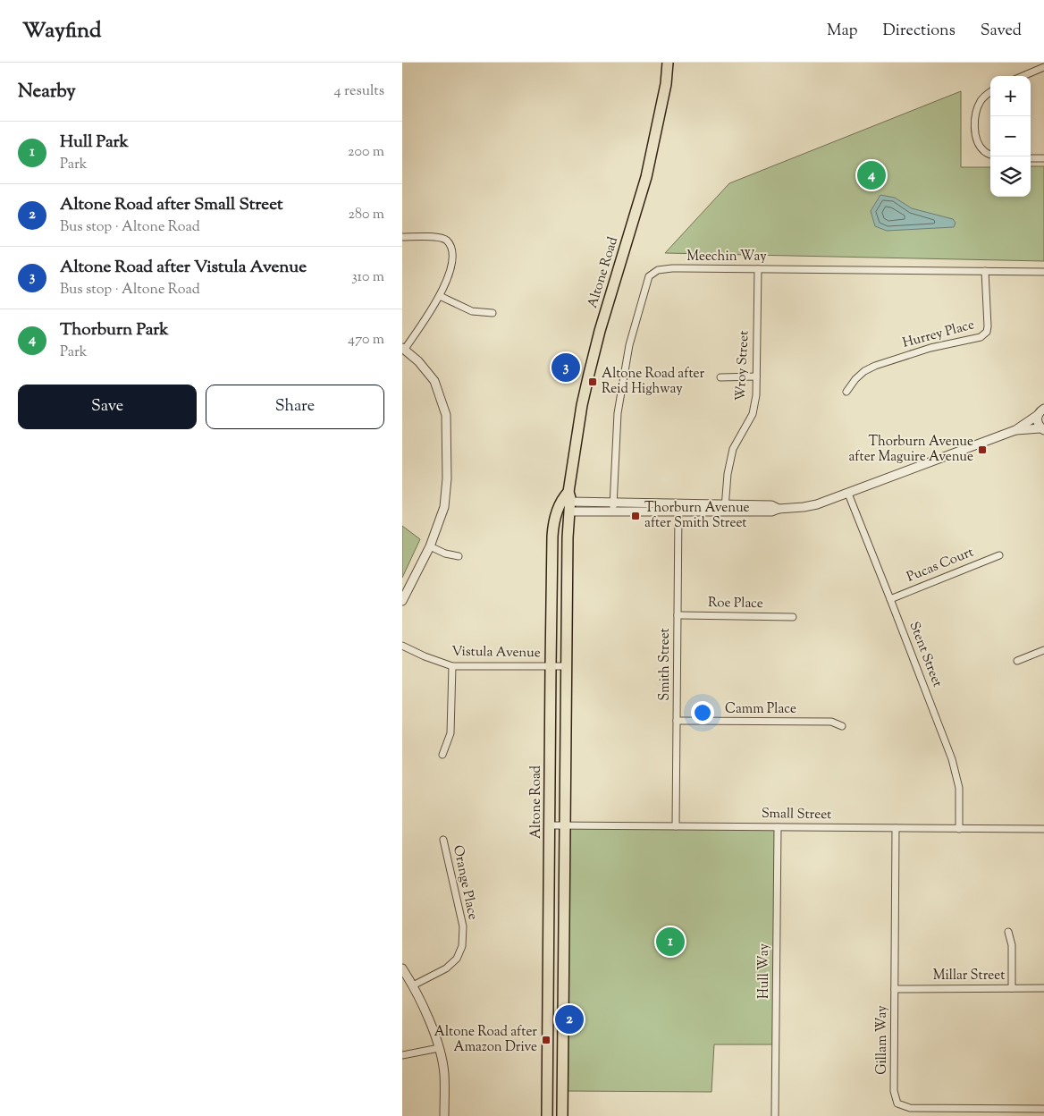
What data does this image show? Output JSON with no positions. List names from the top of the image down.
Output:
{
  "streets": {
    "main road": ["Altone Road"],
    "street": [
      "Meechin Way",
      "Hurrey Place",
      "Wroy Street",
      "Pucas Court",
      "Roe Place",
      "Vistula Avenue",
      "Stent Street",
      "Smith Street",
      "Camm Place",
      "Small Street",
      "Orange Place",
      "Hull Way",
      "Millar Street",
      "Gillam Way"
    ]
  },
  "crossings": [
    ["Meechin Way", "Hurrey Place"],
    ["Meechin Way", "Wroy Street"],
    ["Altone Road", "Vistula Avenue"],
    ["Altone Road", "Small Street"],
    ["Pucas Court", "Stent Street"],
    ["Roe Place", "Smith Street"],
    ["Stent Street", "Small Street"],
    ["Smith Street", "Camm Place"],
    ["Smith Street", "Small Street"],
    ["Small Street", "Hull Way"],
    ["Small Street", "Gillam Way"],
    ["Millar Street", "Gillam Way"]
  ],
  "places": {
    "transit": [
      "Altone Road after Reid Highway",
      "Thorburn Avenue after Maguire Avenue",
      "Thorburn Avenue after Smith Street",
      "Altone Road after Amazon Drive"
    ]
  },
  "page": {
    "header": "Wayfind",
    "nav": ["Map", "Directions", "Saved"],
    "heading": ["Nearby", "4 results"],
    "map_buttons": ["+", "−"],
    "list": [
      {
        "mark": "1",
        "name": "Hull Park",
        "note": "Park",
        "value": "200 m"
      },
      {
        "mark": "2",
        "name": "Altone Road after Small Street",
        "note": "Bus stop · Altone Road",
        "value": "280 m"
      },
      {
        "mark": "3",
        "name": "Altone Road after Vistula Avenue",
        "note": "Bus stop · Altone Road",
        "value": "310 m"
      },
      {
        "mark": "4",
        "name": "Thorburn Park",
        "note": "Park",
        "value": "470 m"
      }
    ],
    "pins": [
      "4",
      "3",
      "1",
      "2"
    ],
    "buttons": ["Save", "Share"]
  }
}
